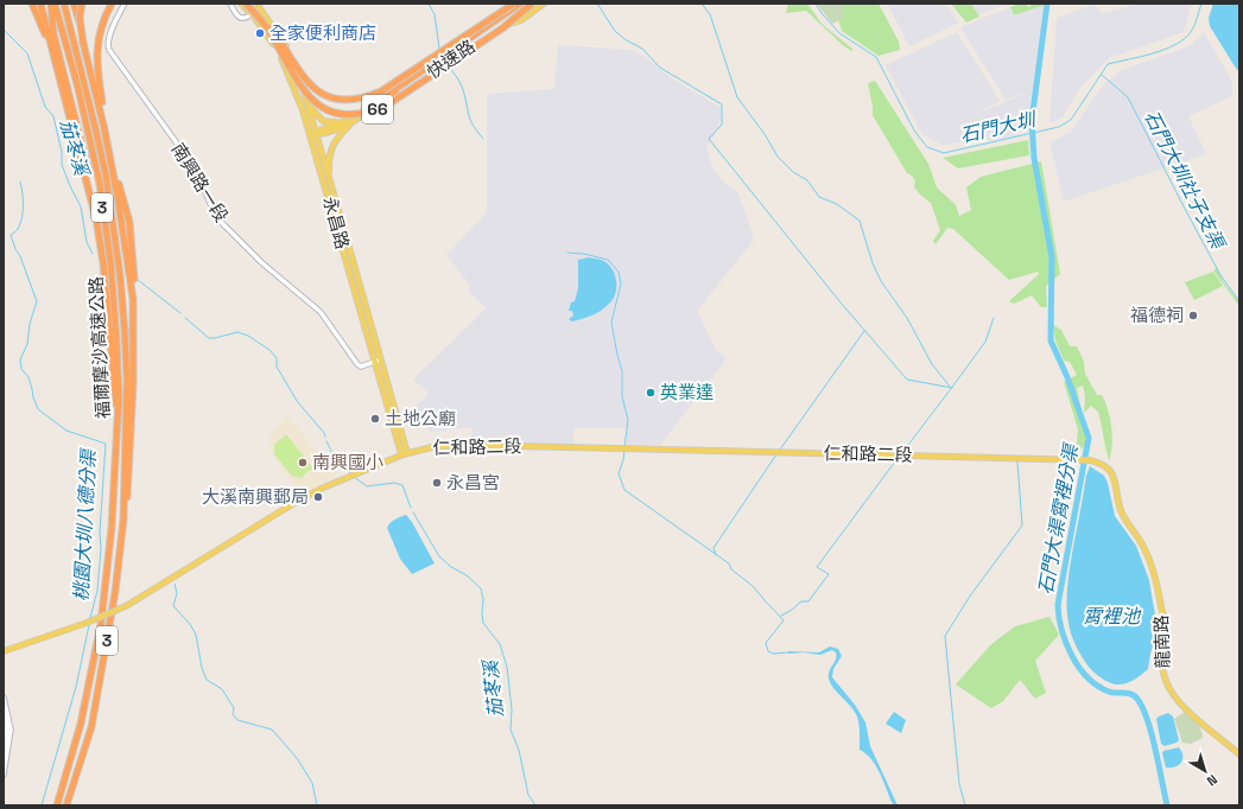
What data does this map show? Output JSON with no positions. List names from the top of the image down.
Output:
{
  "streets": {
    "highway": ["66", "3", "福爾摩沙高速公路"],
    "main road": [
      "快速路",
      "永昌路",
      "仁和路二段",
      "龍南路"
    ],
    "street": ["南興路一段"]
  },
  "crossings": [
    ["快速路", "66"],
    ["快速路", "永昌路"],
    ["南興路一段", "永昌路"],
    ["永昌路", "仁和路二段"],
    ["仁和路二段", "龍南路"]
  ],
  "water": [
    "石門大圳",
    "茄苳溪",
    "石門大圳社子支渠",
    "石門大渠霄裡分渠",
    "桃園大圳八德分渠",
    "霄裡池"
  ],
  "places": [
    "全家便利商店",
    "福德祠",
    "英業達",
    "土地公廟",
    "南興國小",
    "永昌宮",
    "大溪南興郵局"
  ],
  "north": "bottom right"
}
